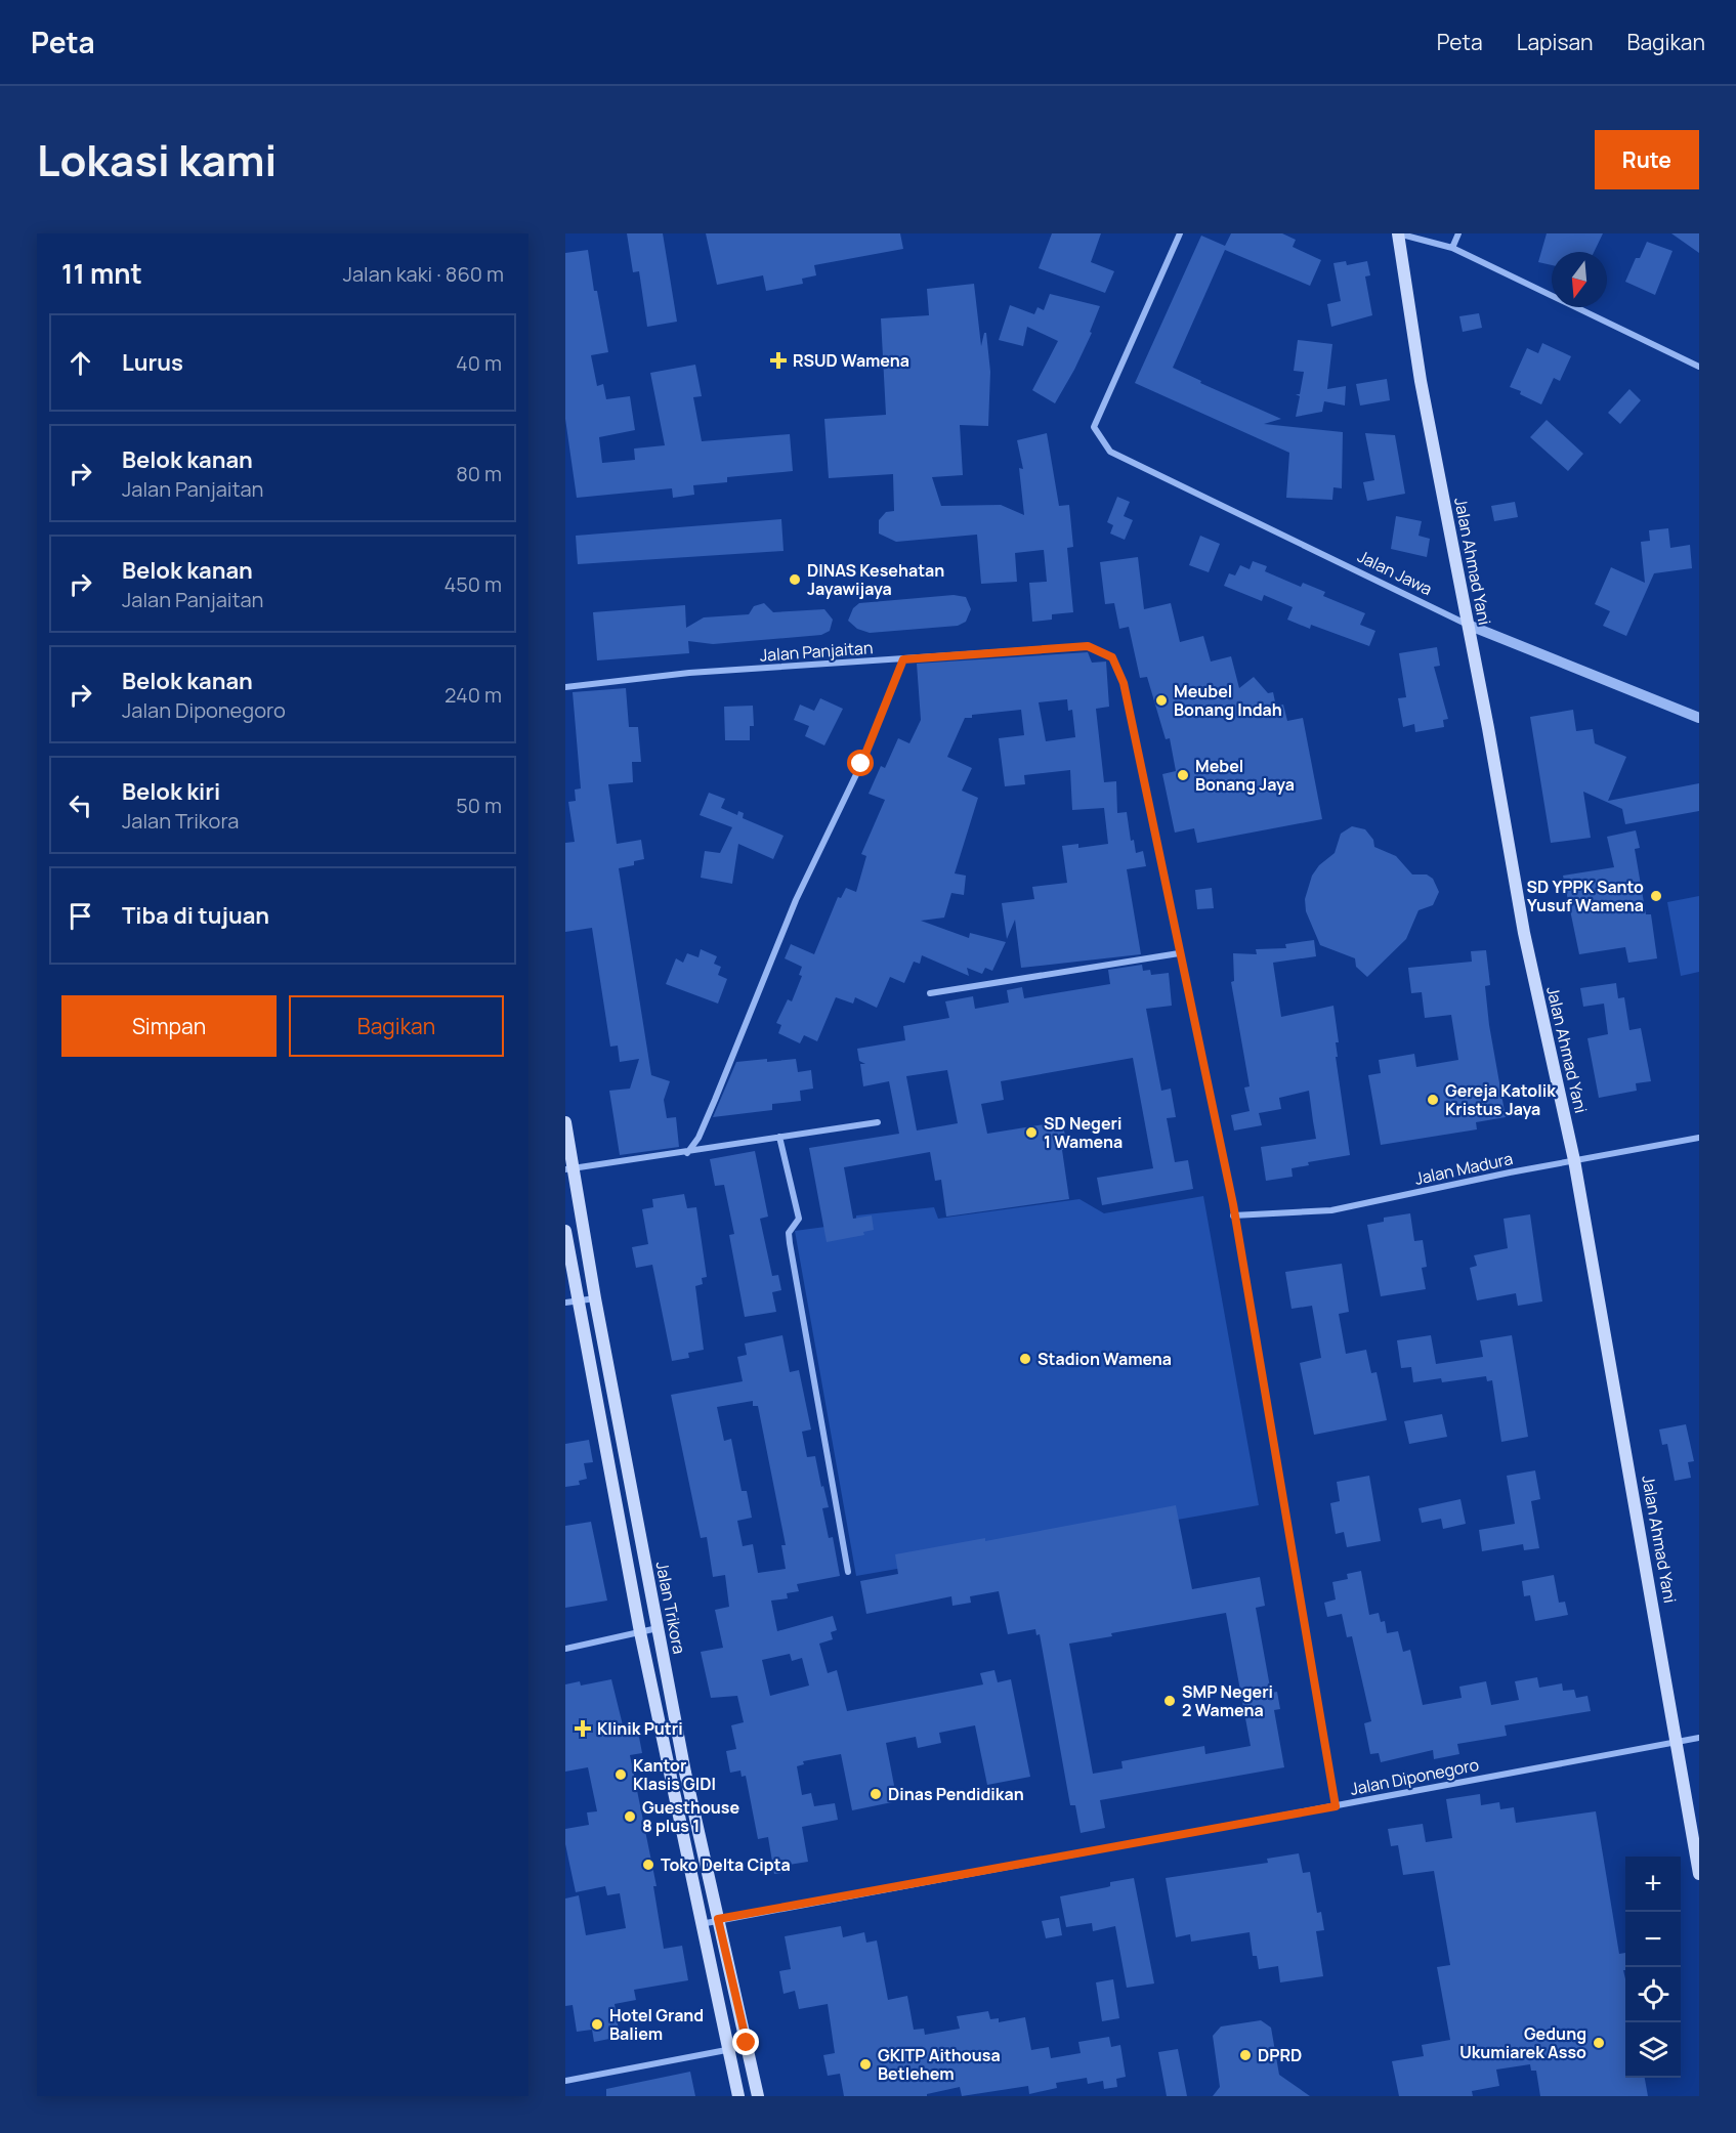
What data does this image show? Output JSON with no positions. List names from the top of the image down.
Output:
{
  "streets": {
    "main road": ["Jalan Ahmad Yani", "Jalan Trikora"],
    "street": [
      "Jalan Jawa",
      "Jalan Panjaitan",
      "Jalan Madura",
      "Jalan Diponegoro"
    ]
  },
  "crossings": [
    ["Jalan Ahmad Yani", "Jalan Jawa"],
    ["Jalan Ahmad Yani", "Jalan Madura"],
    ["Jalan Ahmad Yani", "Jalan Diponegoro"],
    ["Jalan Panjaitan", "Jalan Madura"],
    ["Jalan Panjaitan", "Jalan Diponegoro"],
    ["Jalan Trikora", "Jalan Diponegoro"]
  ],
  "places": {
    "health": ["RSUD Wamena", "Klinik Putri"],
    "other": [
      "DINAS Kesehatan Jayawijaya",
      "Meubel Bonang Indah",
      "Mebel Bonang Jaya",
      "SD YPPK Santo Yusuf Wamena",
      "Gereja Katolik Kristus Jaya",
      "SD Negeri 1 Wamena",
      "Stadion Wamena",
      "SMP Negeri 2 Wamena",
      "Kantor Klasis GIDI",
      "Dinas Pendidikan",
      "Guesthouse 8 plus 1",
      "Toko Delta Cipta",
      "Hotel Grand Baliem",
      "Gedung Ukumiarek Asso",
      "DPRD",
      "GKITP Aithousa Betlehem"
    ]
  },
  "north": "bottom",
  "page": {
    "header": "Peta",
    "nav": ["Peta", "Lapisan", "Bagikan"],
    "title": "Lokasi kami",
    "buttons": [
      "Rute",
      ["Simpan", "Bagikan"]
    ],
    "heading": ["11 mnt", "Jalan kaki · 860 m"],
    "list": [
      ["Lurus", "40 m"],
      ["Belok kanan", "Jalan Panjaitan", "80 m"],
      ["Belok kanan", "Jalan Panjaitan", "450 m"],
      ["Belok kanan", "Jalan Diponegoro", "240 m"],
      ["Belok kiri", "Jalan Trikora", "50 m"],
      "Tiba di tujuan"
    ],
    "map_buttons": ["+", "−"]
  }
}
